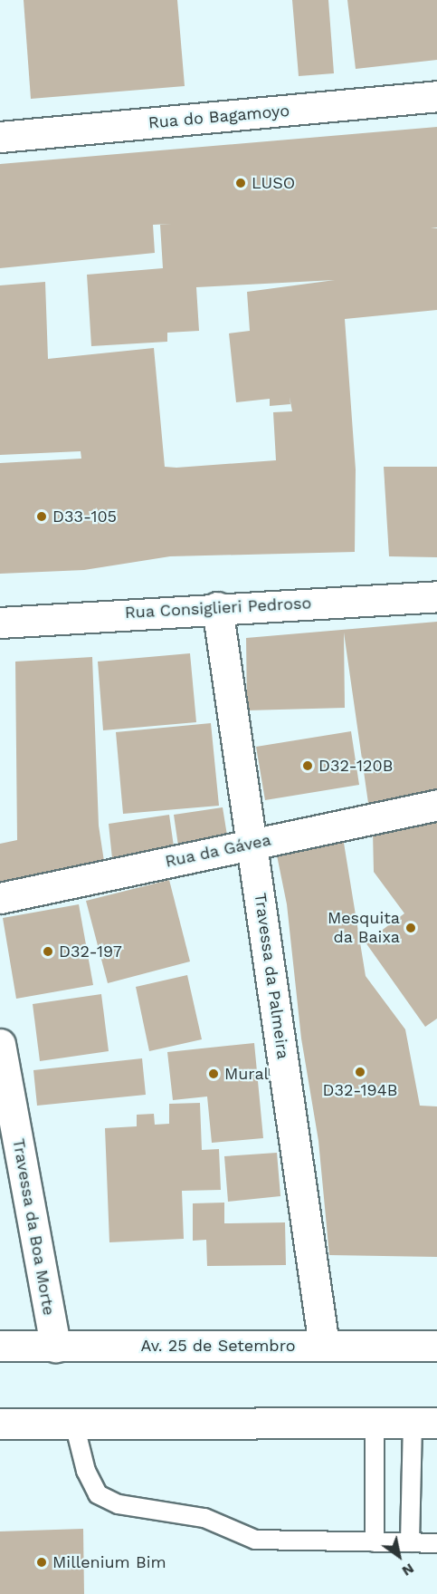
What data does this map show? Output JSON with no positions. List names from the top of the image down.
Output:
{
  "streets": {
    "street": [
      "Rua do Bagamoyo",
      "Rua Consiglieri Pedroso",
      "Rua da Gávea",
      "Travessa da Palmeira",
      "Travessa da Boa Morte",
      "Av. 25 de Setembro"
    ]
  },
  "crossings": [
    ["Rua Consiglieri Pedroso", "Travessa da Palmeira"],
    ["Rua da Gávea", "Travessa da Palmeira"],
    ["Travessa da Palmeira", "Av. 25 de Setembro"],
    ["Travessa da Boa Morte", "Av. 25 de Setembro"]
  ],
  "places": [
    "LUSO",
    "D33-105",
    "D32-120B",
    "Mesquita da Baixa",
    "D32-197",
    "D32-194B",
    "Mural",
    "Millenium Bim"
  ],
  "north": "bottom right"
}
